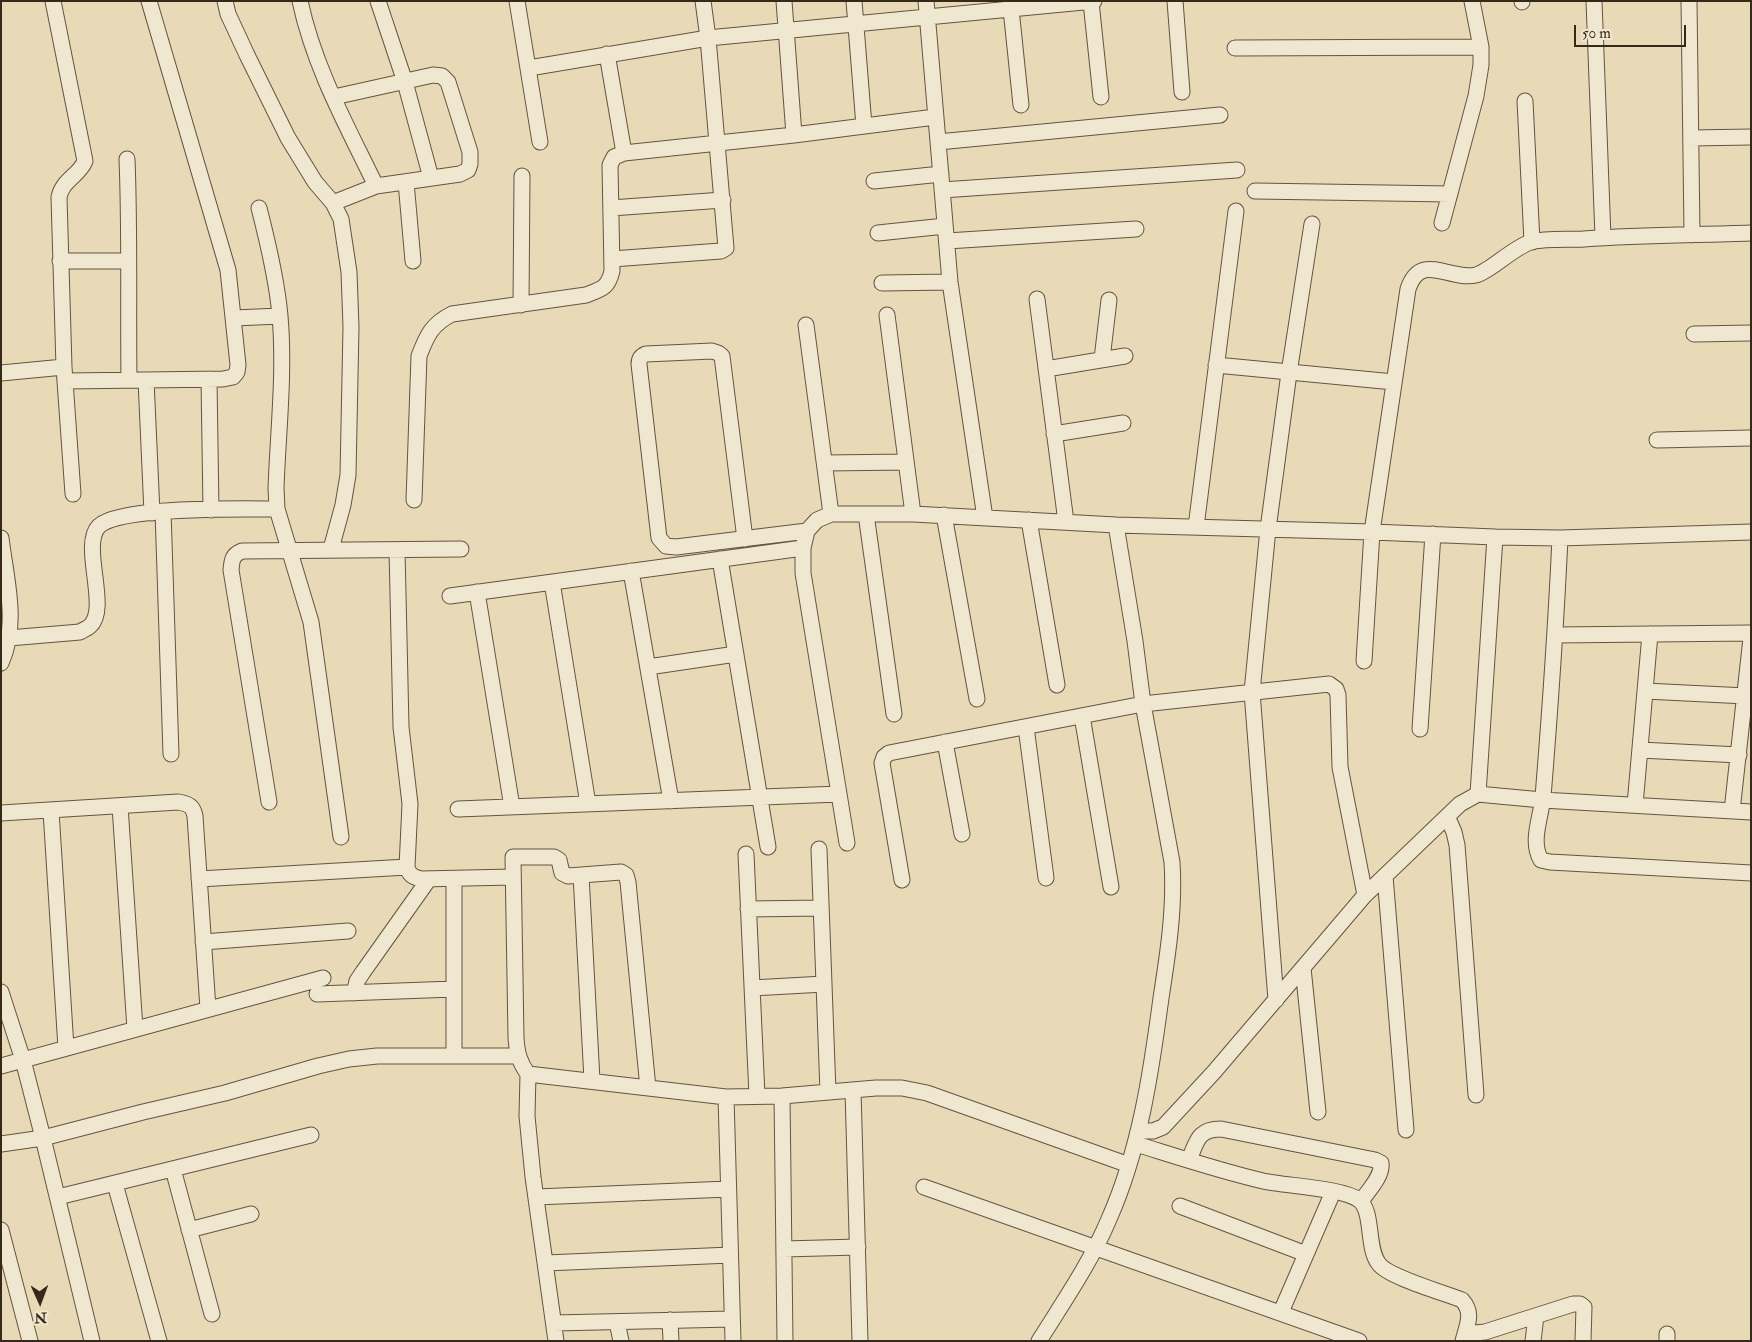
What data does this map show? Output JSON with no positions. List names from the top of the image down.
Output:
{
  "scale_bar": "50 m",
  "north": "bottom"
}
